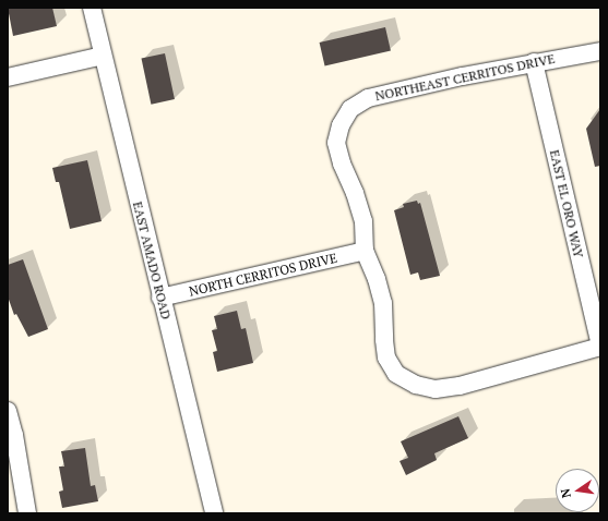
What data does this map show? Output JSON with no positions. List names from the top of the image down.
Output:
{
  "streets": {
    "street": [
      "NORTHEAST CERRITOS DRIVE",
      "EAST EL ORO WAY",
      "EAST AMADO ROAD",
      "NORTH CERRITOS DRIVE"
    ]
  },
  "crossings": [
    ["NORTHEAST CERRITOS DRIVE", "EAST EL ORO WAY"],
    ["NORTHEAST CERRITOS DRIVE", "NORTH CERRITOS DRIVE"],
    ["EAST AMADO ROAD", "NORTH CERRITOS DRIVE"]
  ],
  "north": "left"
}
